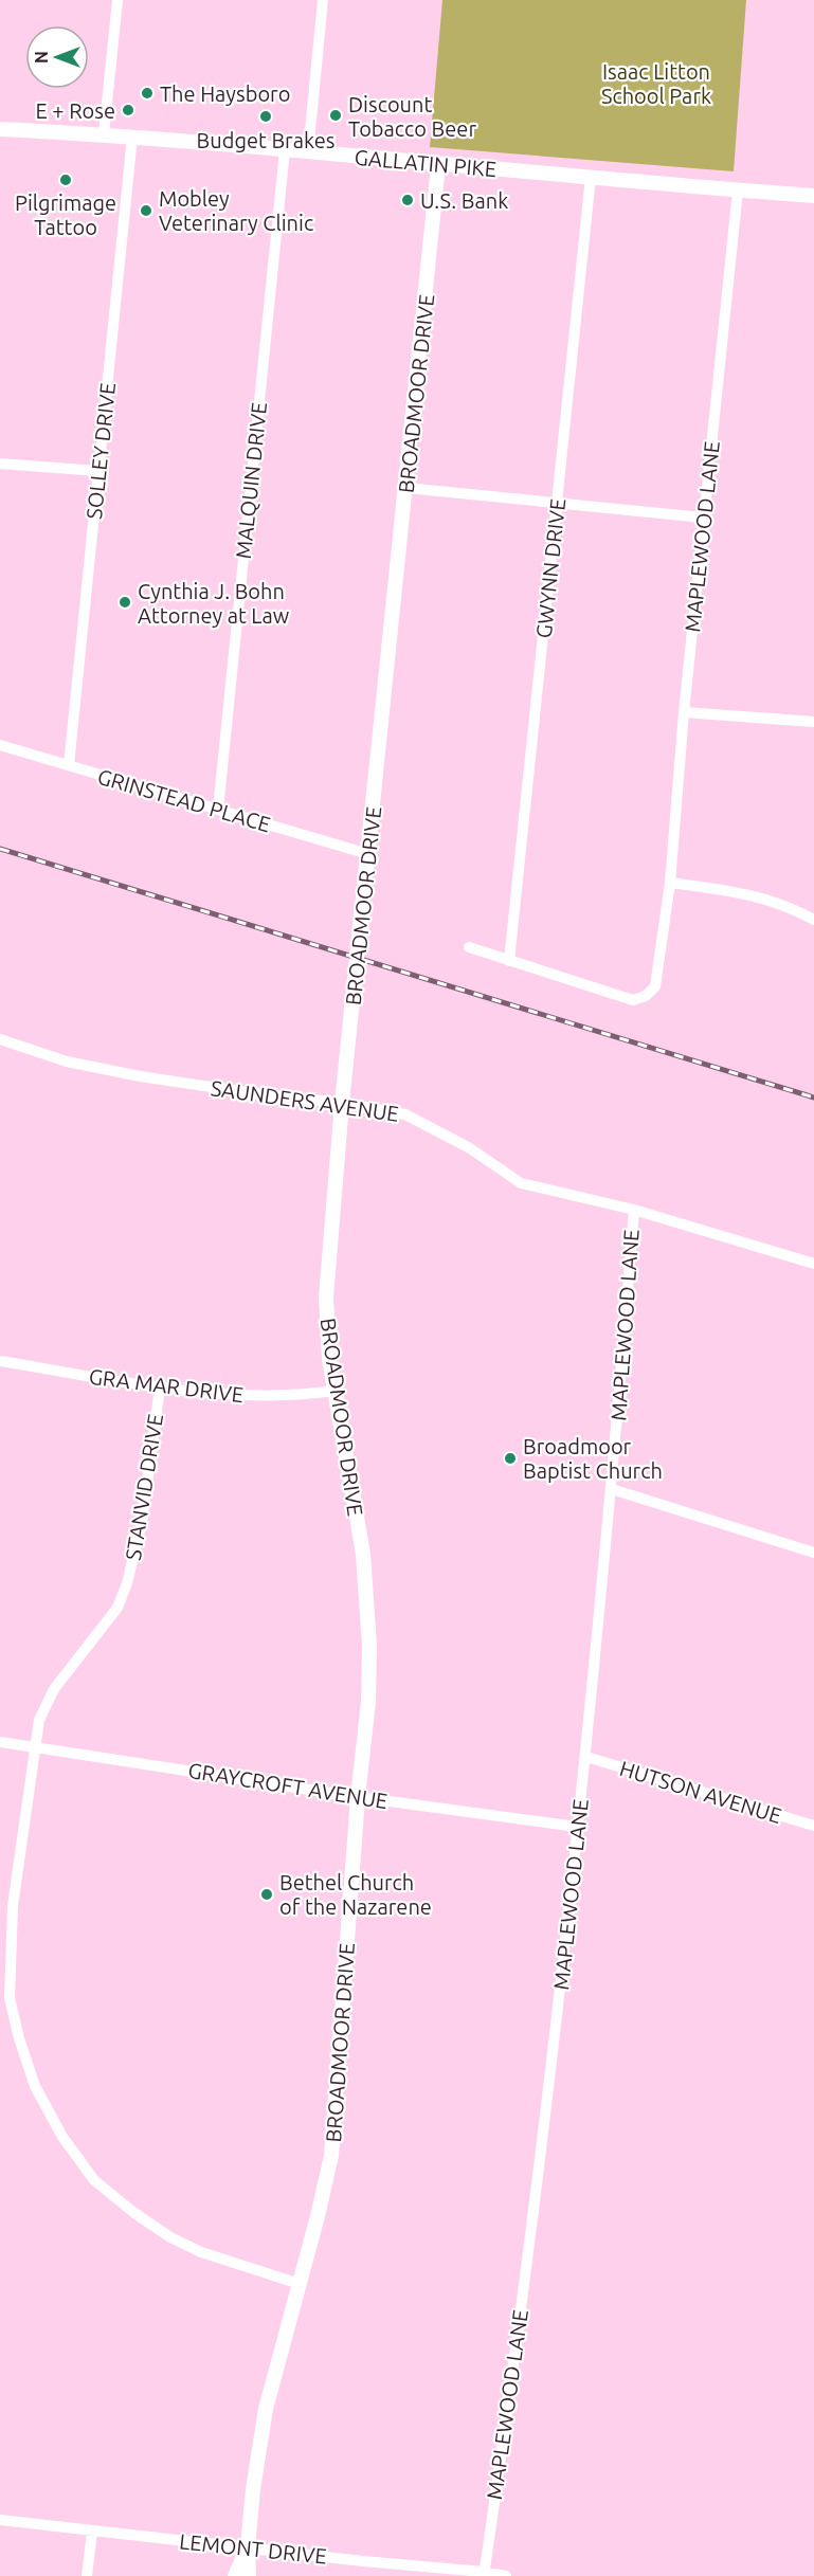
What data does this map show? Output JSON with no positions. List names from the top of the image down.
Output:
{
  "streets": {
    "main road": ["GALLATIN PIKE", "BROADMOOR DRIVE"],
    "street": [
      "SOLLEY DRIVE",
      "MALQUIN DRIVE",
      "MAPLEWOOD LANE",
      "GWYNN DRIVE",
      "GRINSTEAD PLACE",
      "SAUNDERS AVENUE",
      "GRA MAR DRIVE",
      "STANVID DRIVE",
      "GRAYCROFT AVENUE",
      "HUTSON AVENUE",
      "LEMONT DRIVE"
    ]
  },
  "crossings": [
    ["GALLATIN PIKE", "BROADMOOR DRIVE"],
    ["GALLATIN PIKE", "SOLLEY DRIVE"],
    ["GALLATIN PIKE", "MALQUIN DRIVE"],
    ["GALLATIN PIKE", "MAPLEWOOD LANE"],
    ["GALLATIN PIKE", "GWYNN DRIVE"],
    ["BROADMOOR DRIVE", "GRINSTEAD PLACE"],
    ["BROADMOOR DRIVE", "SAUNDERS AVENUE"],
    ["BROADMOOR DRIVE", "GRA MAR DRIVE"],
    ["BROADMOOR DRIVE", "STANVID DRIVE"],
    ["BROADMOOR DRIVE", "GRAYCROFT AVENUE"],
    ["BROADMOOR DRIVE", "LEMONT DRIVE"],
    ["SOLLEY DRIVE", "GRINSTEAD PLACE"],
    ["MALQUIN DRIVE", "GRINSTEAD PLACE"],
    ["MAPLEWOOD LANE", "GWYNN DRIVE"],
    ["MAPLEWOOD LANE", "SAUNDERS AVENUE"],
    ["MAPLEWOOD LANE", "GRAYCROFT AVENUE"],
    ["MAPLEWOOD LANE", "HUTSON AVENUE"],
    ["MAPLEWOOD LANE", "LEMONT DRIVE"],
    ["GRA MAR DRIVE", "STANVID DRIVE"],
    ["STANVID DRIVE", "GRAYCROFT AVENUE"]
  ],
  "parks": ["Isaac Litton School Park"],
  "places": [
    "The Haysboro",
    "E + Rose",
    "Discount Tobacco Beer",
    "Budget Brakes",
    "Pilgrimage Tattoo",
    "U.S. Bank",
    "Mobley Veterinary Clinic",
    "Cynthia J. Bohn Attorney at Law",
    "Broadmoor Baptist Church",
    "Bethel Church of the Nazarene"
  ],
  "north": "left"
}
